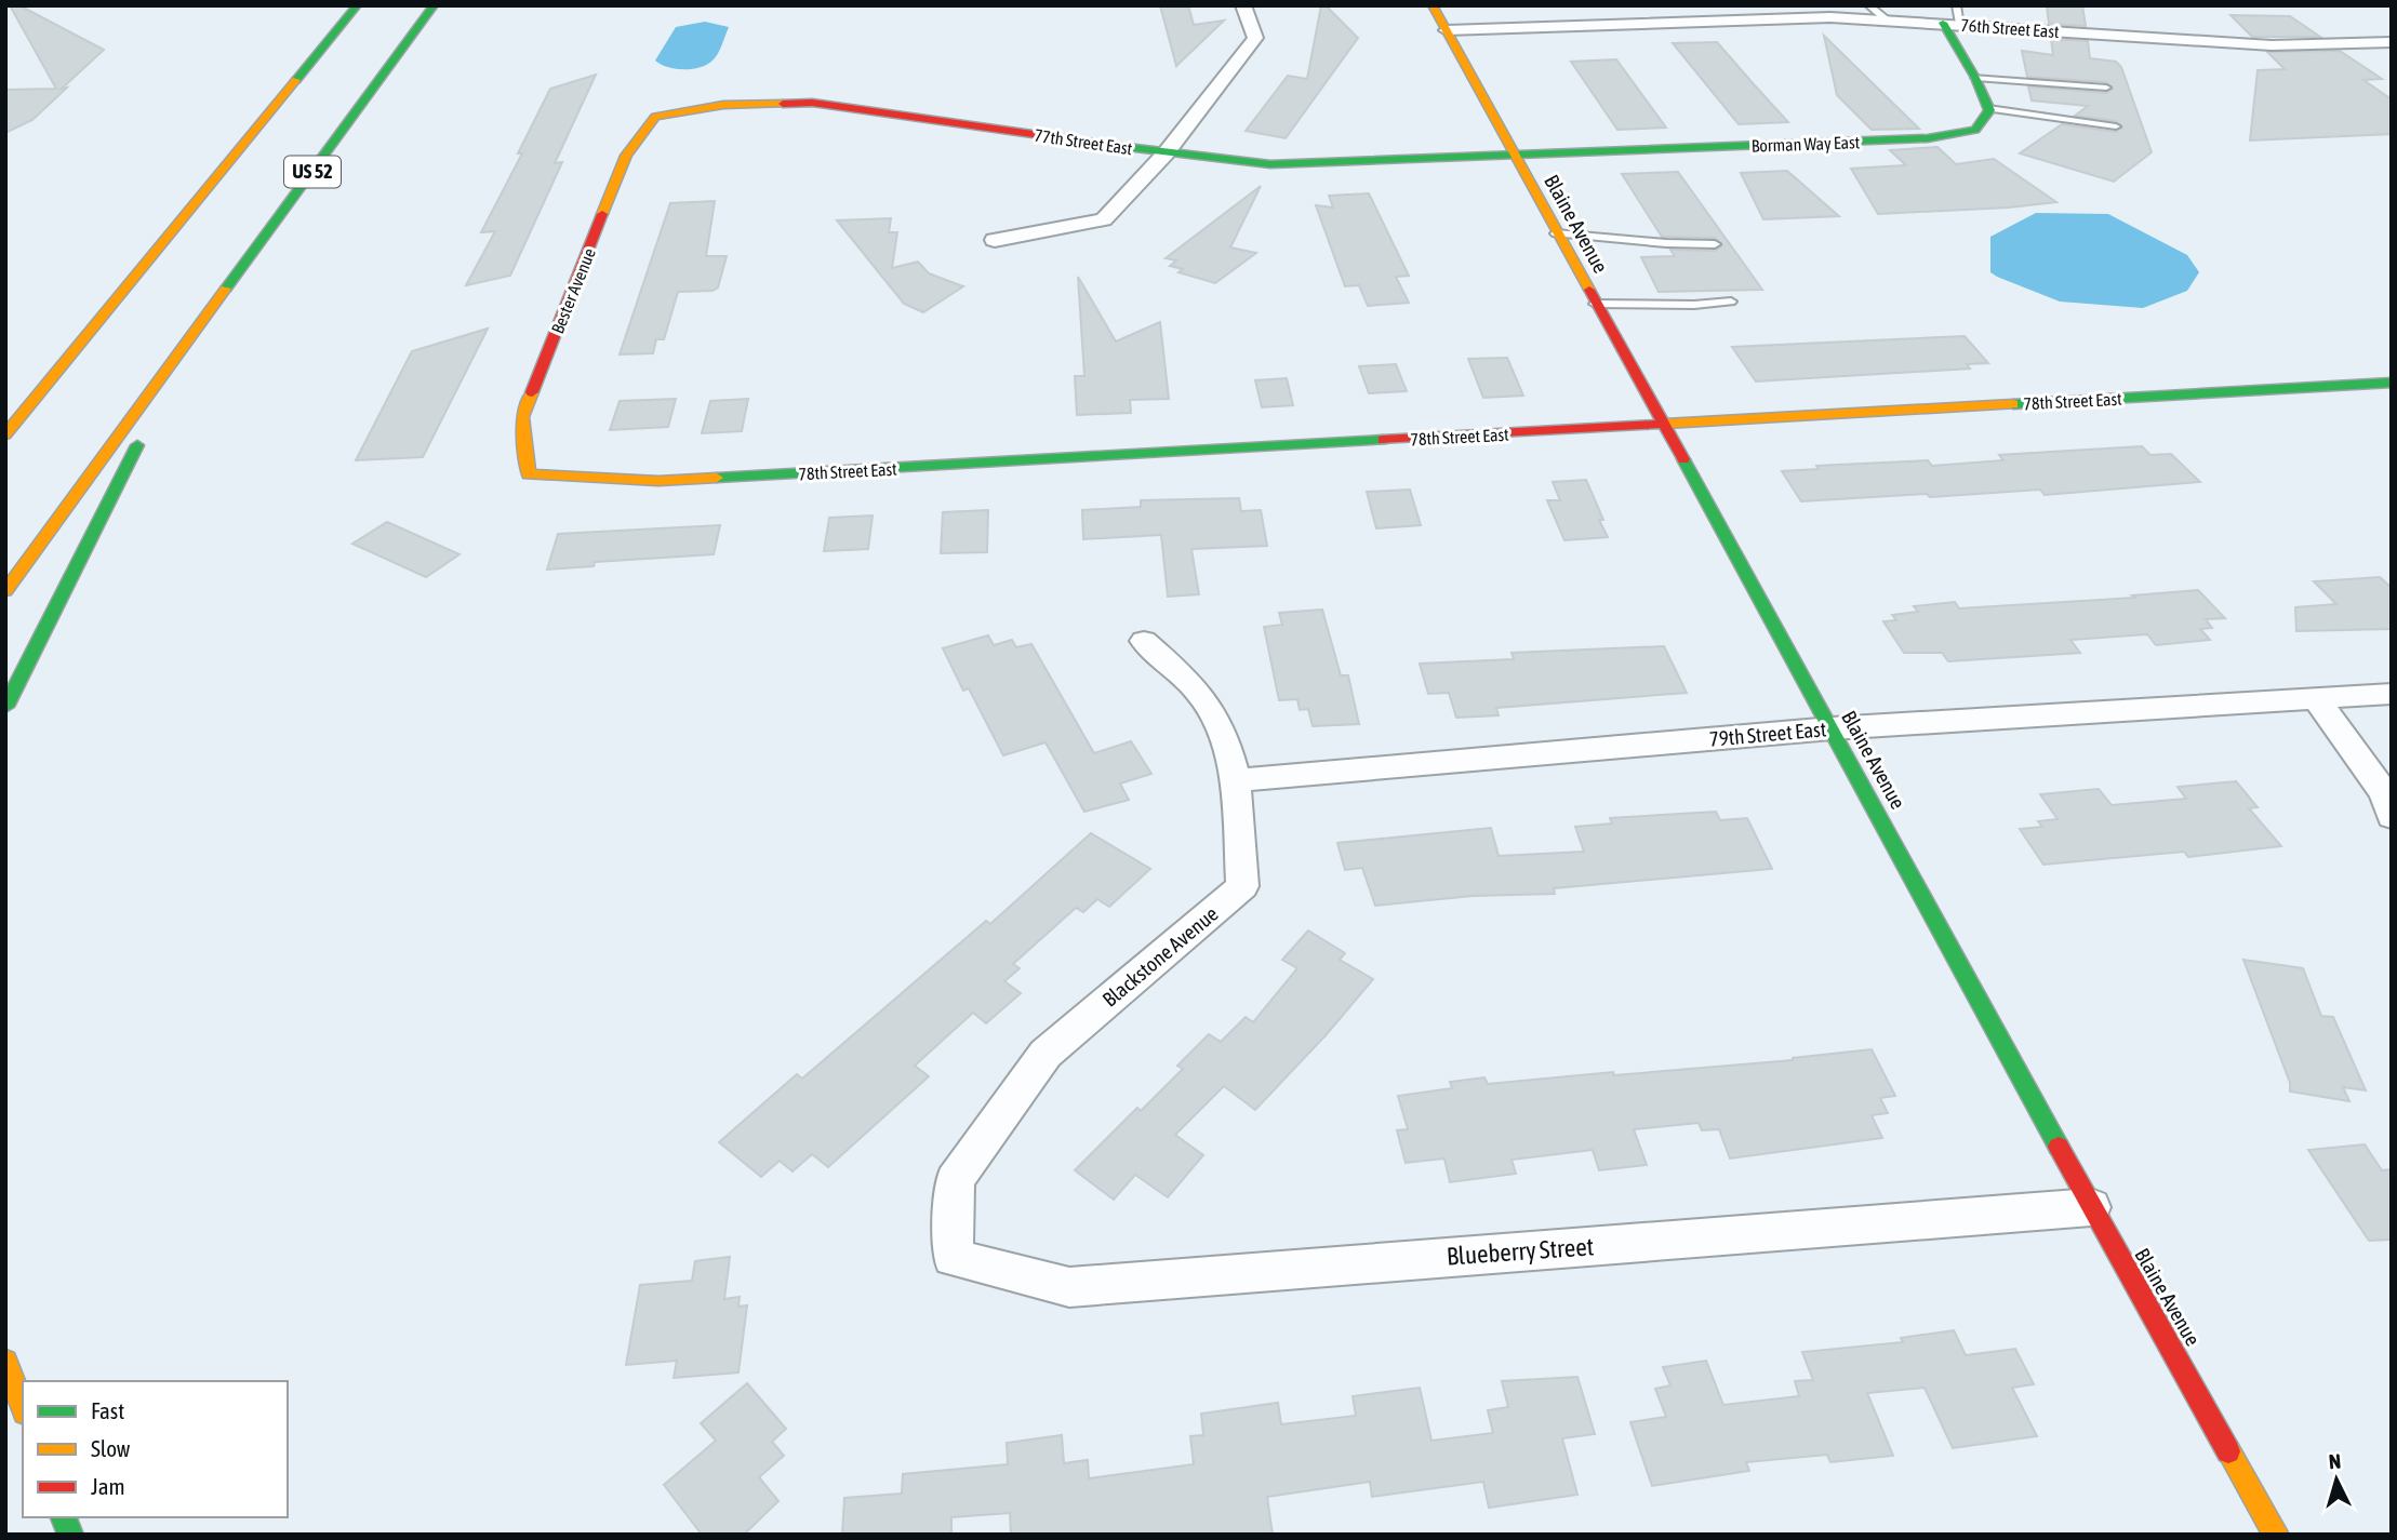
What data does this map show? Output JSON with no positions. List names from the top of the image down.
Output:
{
  "streets": {
    "main road": [
      "77th Street East",
      "Borman Way East",
      "US 52",
      "Blaine Avenue",
      "Bester Avenue",
      "78th Street East"
    ],
    "street": [
      "76th Street East",
      "79th Street East",
      "Blackstone Avenue",
      "Blueberry Street"
    ]
  },
  "crossings": [
    ["76th Street East", "Blaine Avenue"],
    ["77th Street East", "Borman Way East"],
    ["77th Street East", "Blaine Avenue"],
    ["77th Street East", "Bester Avenue"],
    ["Borman Way East", "Blaine Avenue"],
    ["Blaine Avenue", "78th Street East"],
    ["Blaine Avenue", "79th Street East"],
    ["Blaine Avenue", "Blueberry Street"],
    ["Bester Avenue", "78th Street East"],
    ["79th Street East", "Blackstone Avenue"],
    ["Blackstone Avenue", "Blueberry Street"]
  ],
  "legend": ["Fast", "Slow", "Jam"],
  "north": "top"
}
